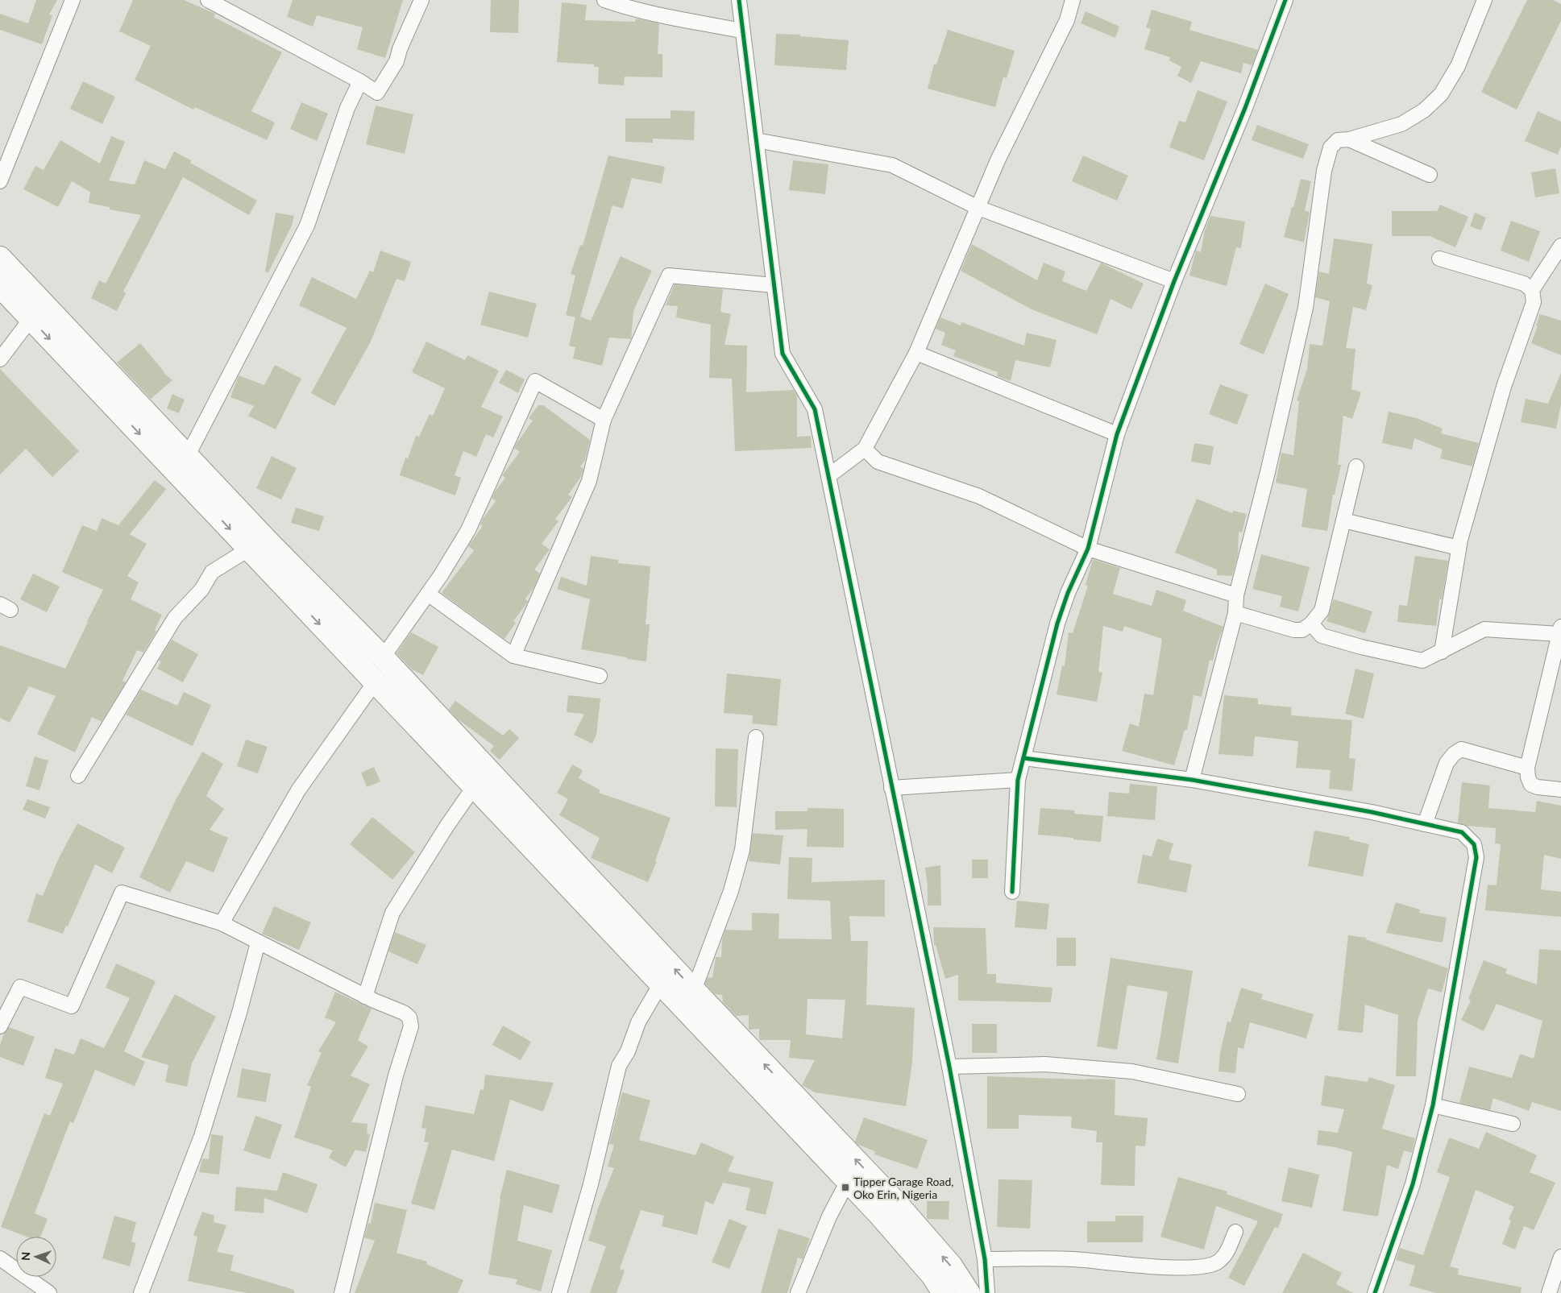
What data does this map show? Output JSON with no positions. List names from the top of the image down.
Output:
{
  "places": {
    "transit": ["Tipper Garage Road, Oko Erin, Nigeria"]
  },
  "north": "left"
}
